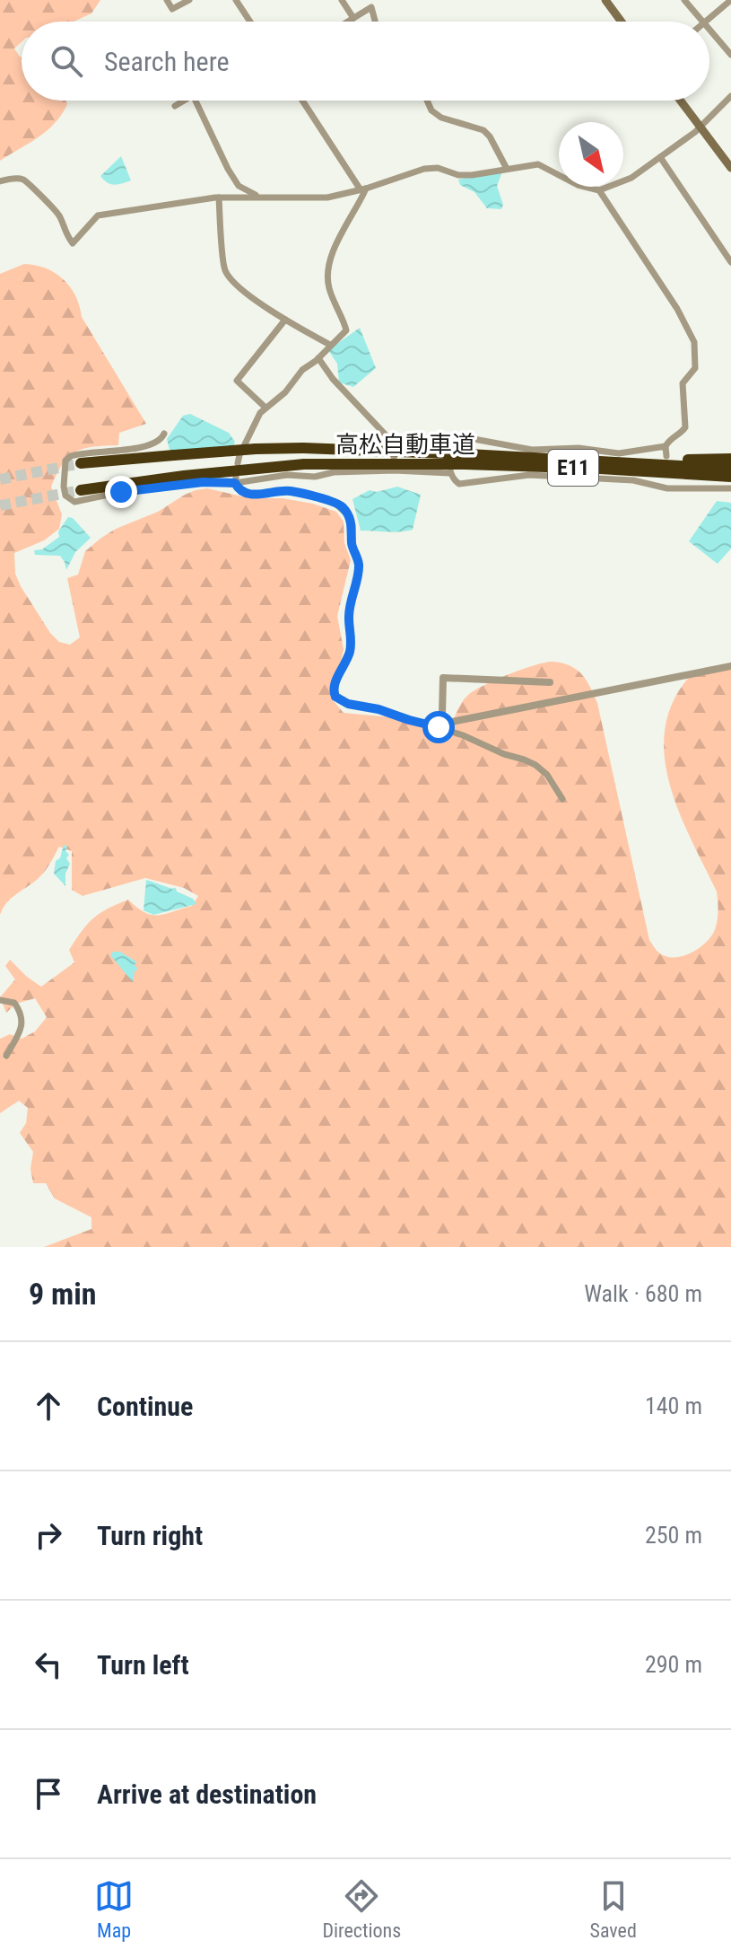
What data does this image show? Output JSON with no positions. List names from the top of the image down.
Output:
{
  "streets": {
    "highway": ["高松自動車道", "E11"]
  },
  "north": "bottom right",
  "page": {
    "search": "Search here",
    "heading": ["9 min", "Walk · 680 m"],
    "list": [
      ["Continue", "140 m"],
      ["Turn right", "250 m"],
      ["Turn left", "290 m"],
      "Arrive at destination"
    ],
    "nav": ["Map", "Directions", "Saved"]
  }
}
